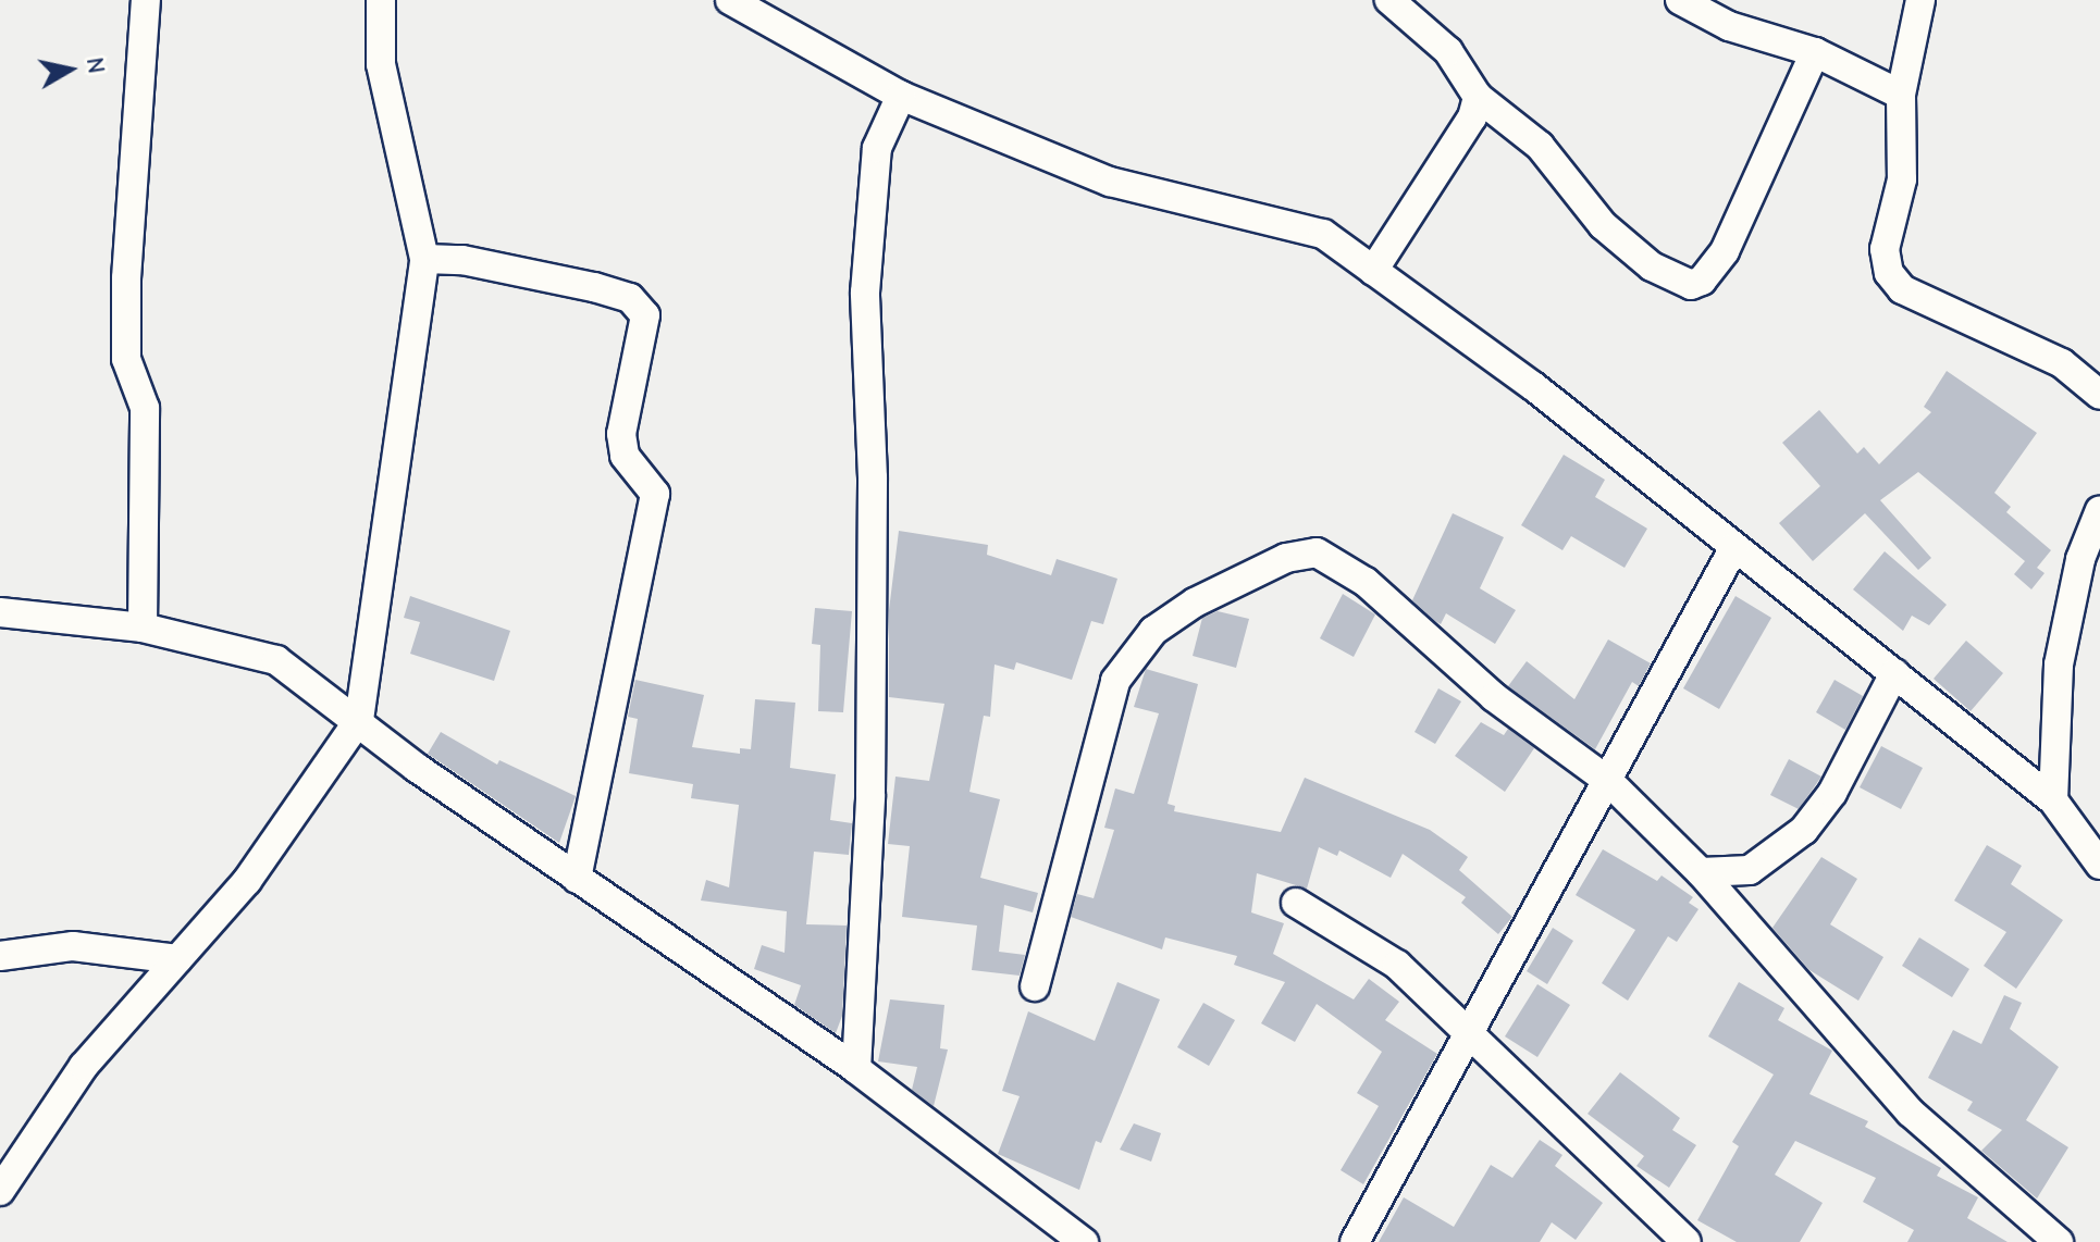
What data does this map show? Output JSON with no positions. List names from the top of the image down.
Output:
{
  "north": "right"
}
